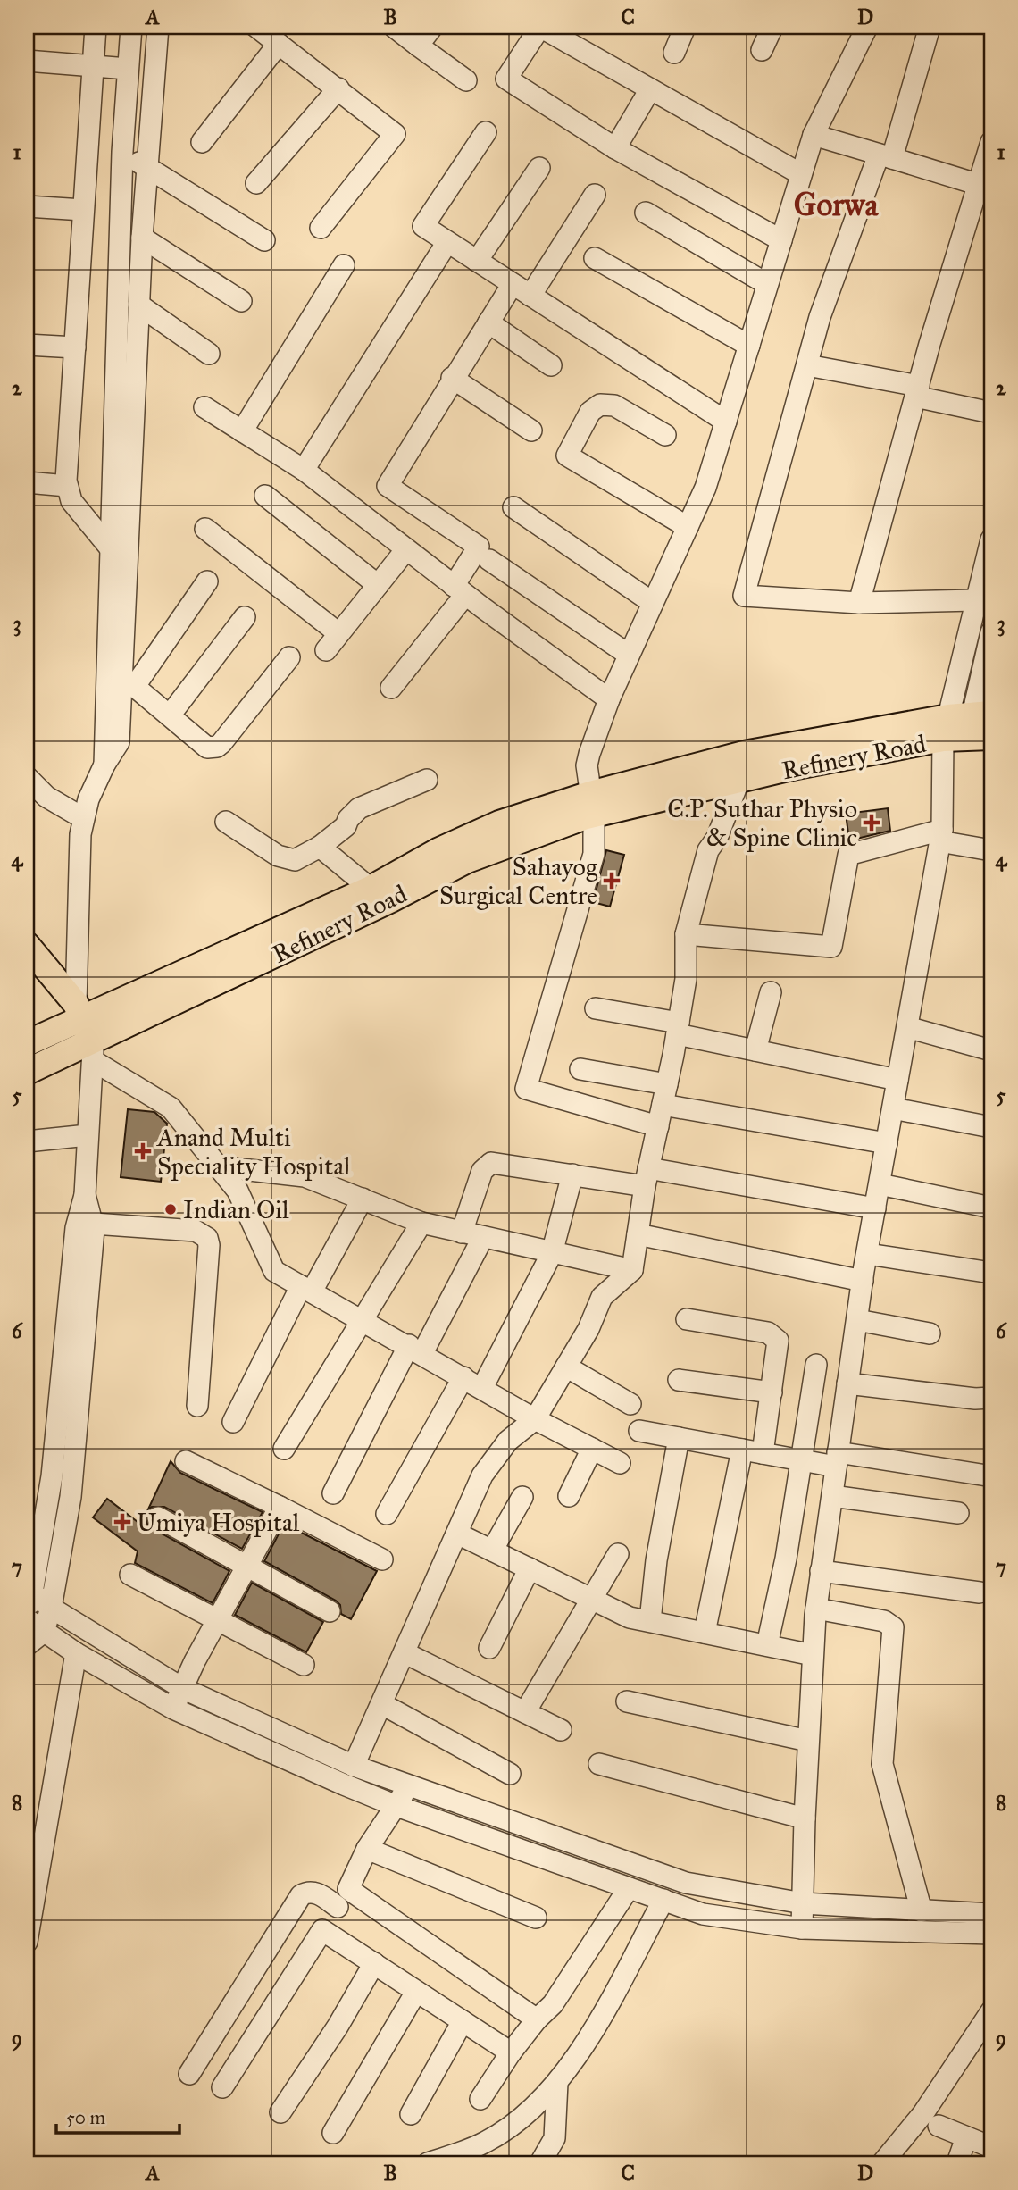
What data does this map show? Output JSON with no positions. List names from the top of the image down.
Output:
{
  "streets": {
    "main road": ["Refinery Road"]
  },
  "districts": ["Gorwa"],
  "places": {
    "health": [
      "C.P. Suthar Physio & Spine Clinic",
      "Sahayog Surgical Centre",
      "Anand Multi Speciality Hospital",
      "Umiya Hospital"
    ],
    "other": ["Indian Oil"]
  },
  "scale_bar": "50 m",
  "grid": {
    "columns": [
      "A",
      "B",
      "C",
      "D"
    ],
    "rows": [
      "1",
      "2",
      "3",
      "4",
      "5",
      "6",
      "7",
      "8",
      "9"
    ]
  }
}
